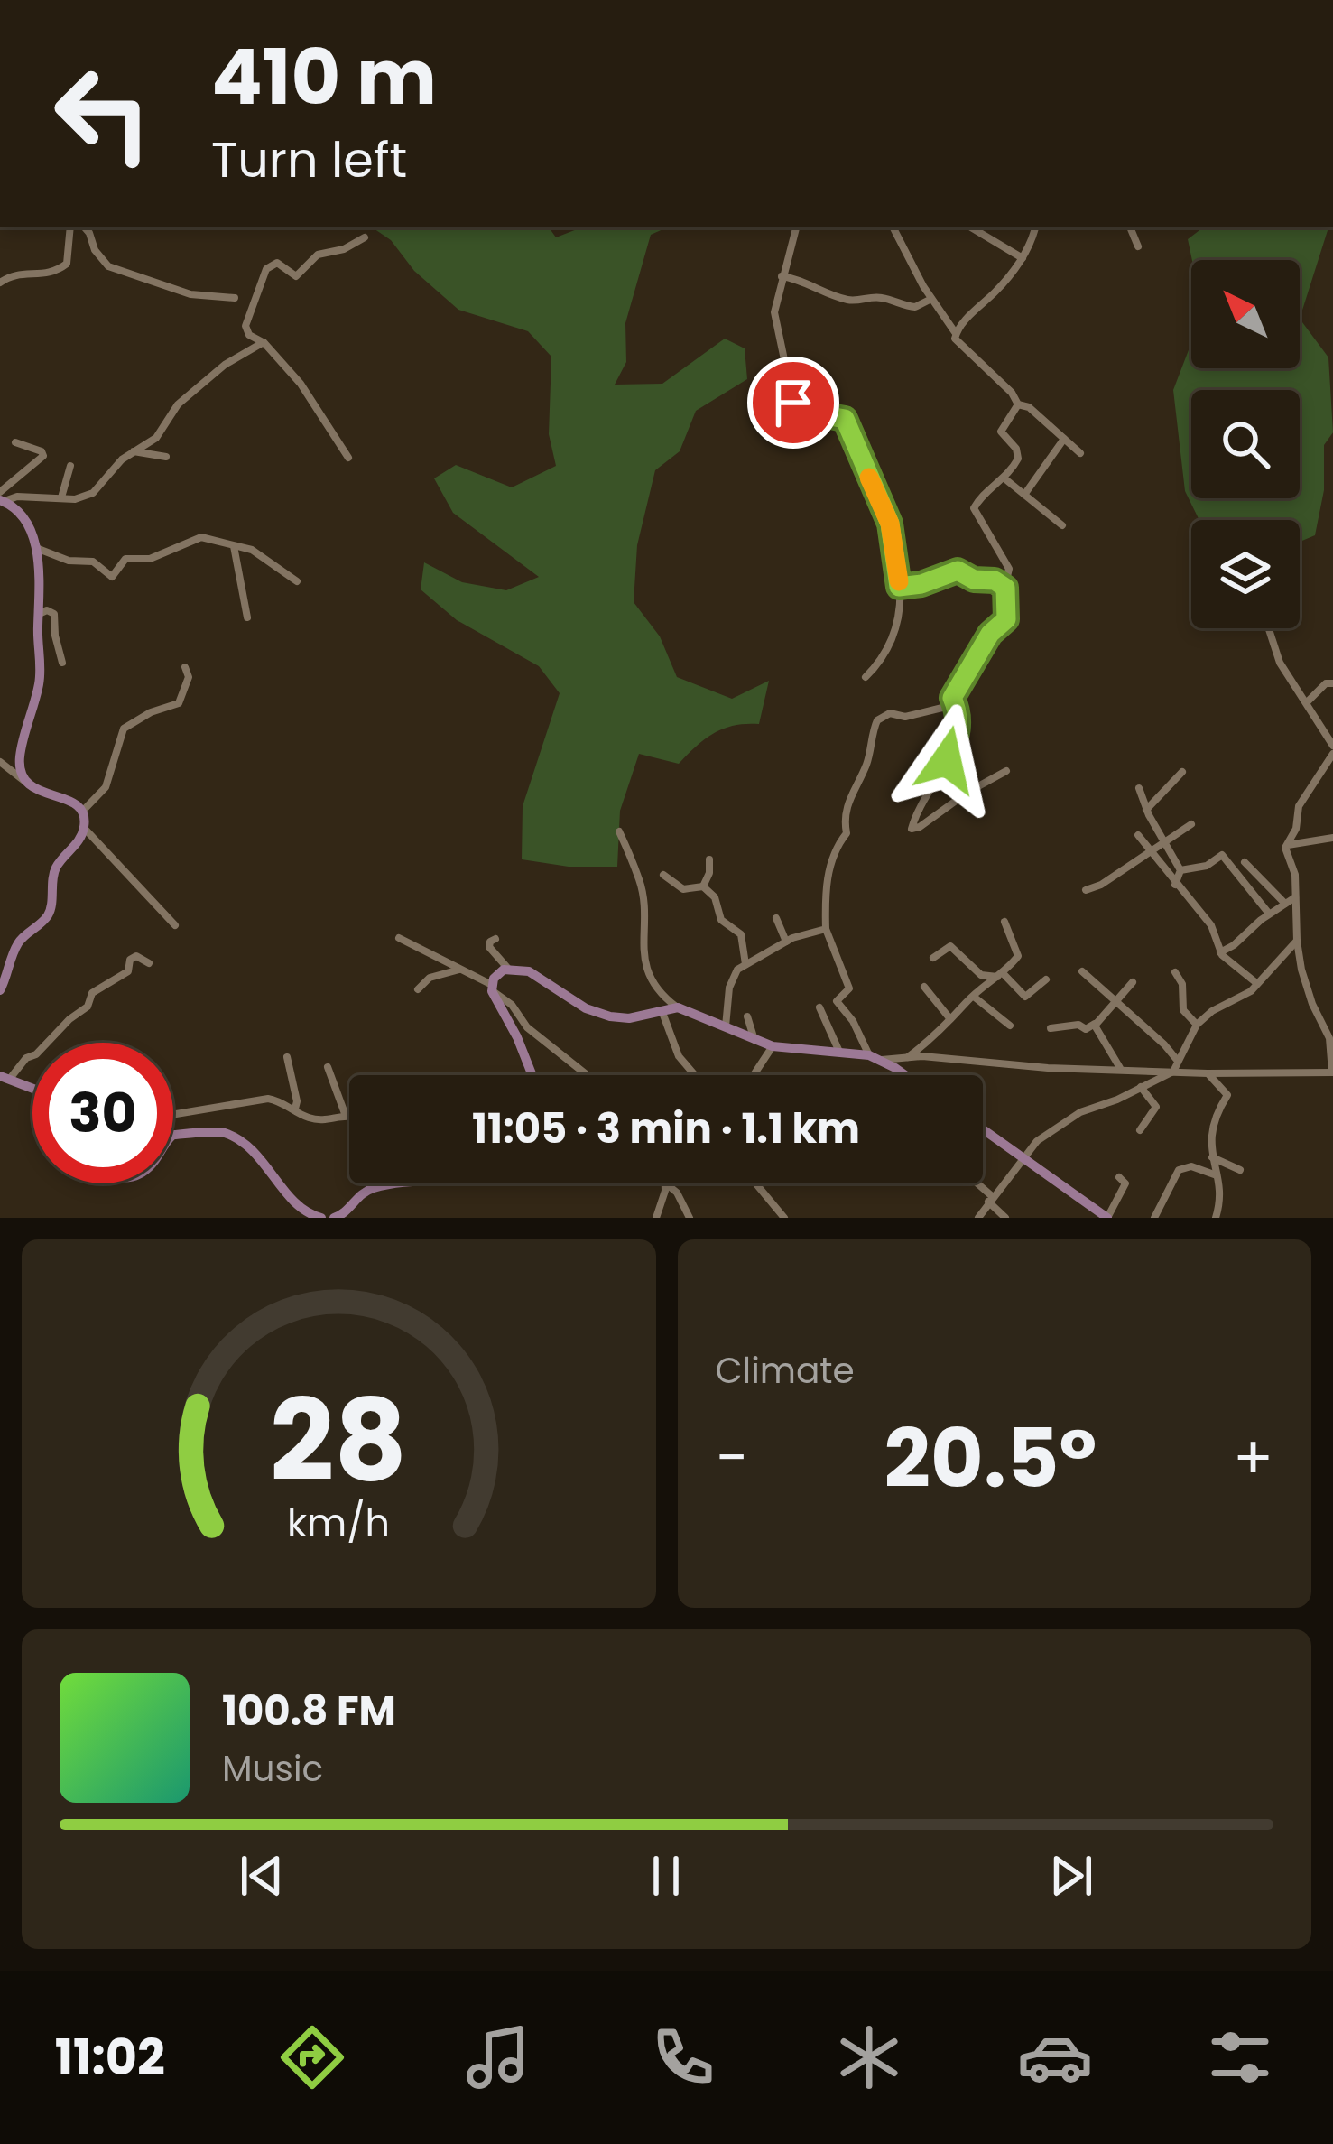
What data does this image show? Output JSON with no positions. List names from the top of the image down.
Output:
{
  "north": "top left",
  "page": {
    "turn": ["410 m", "Turn left"],
    "limit": "30",
    "trip": "11:05 · 3 min · 1.1 km",
    "tile": "Climate",
    "heat": ["−", "20.5°", "+"],
    "song": ["100.8 FM", "Music"],
    "tabs": "11:02",
    "gauge": ["28", "km/h"]
  }
}
